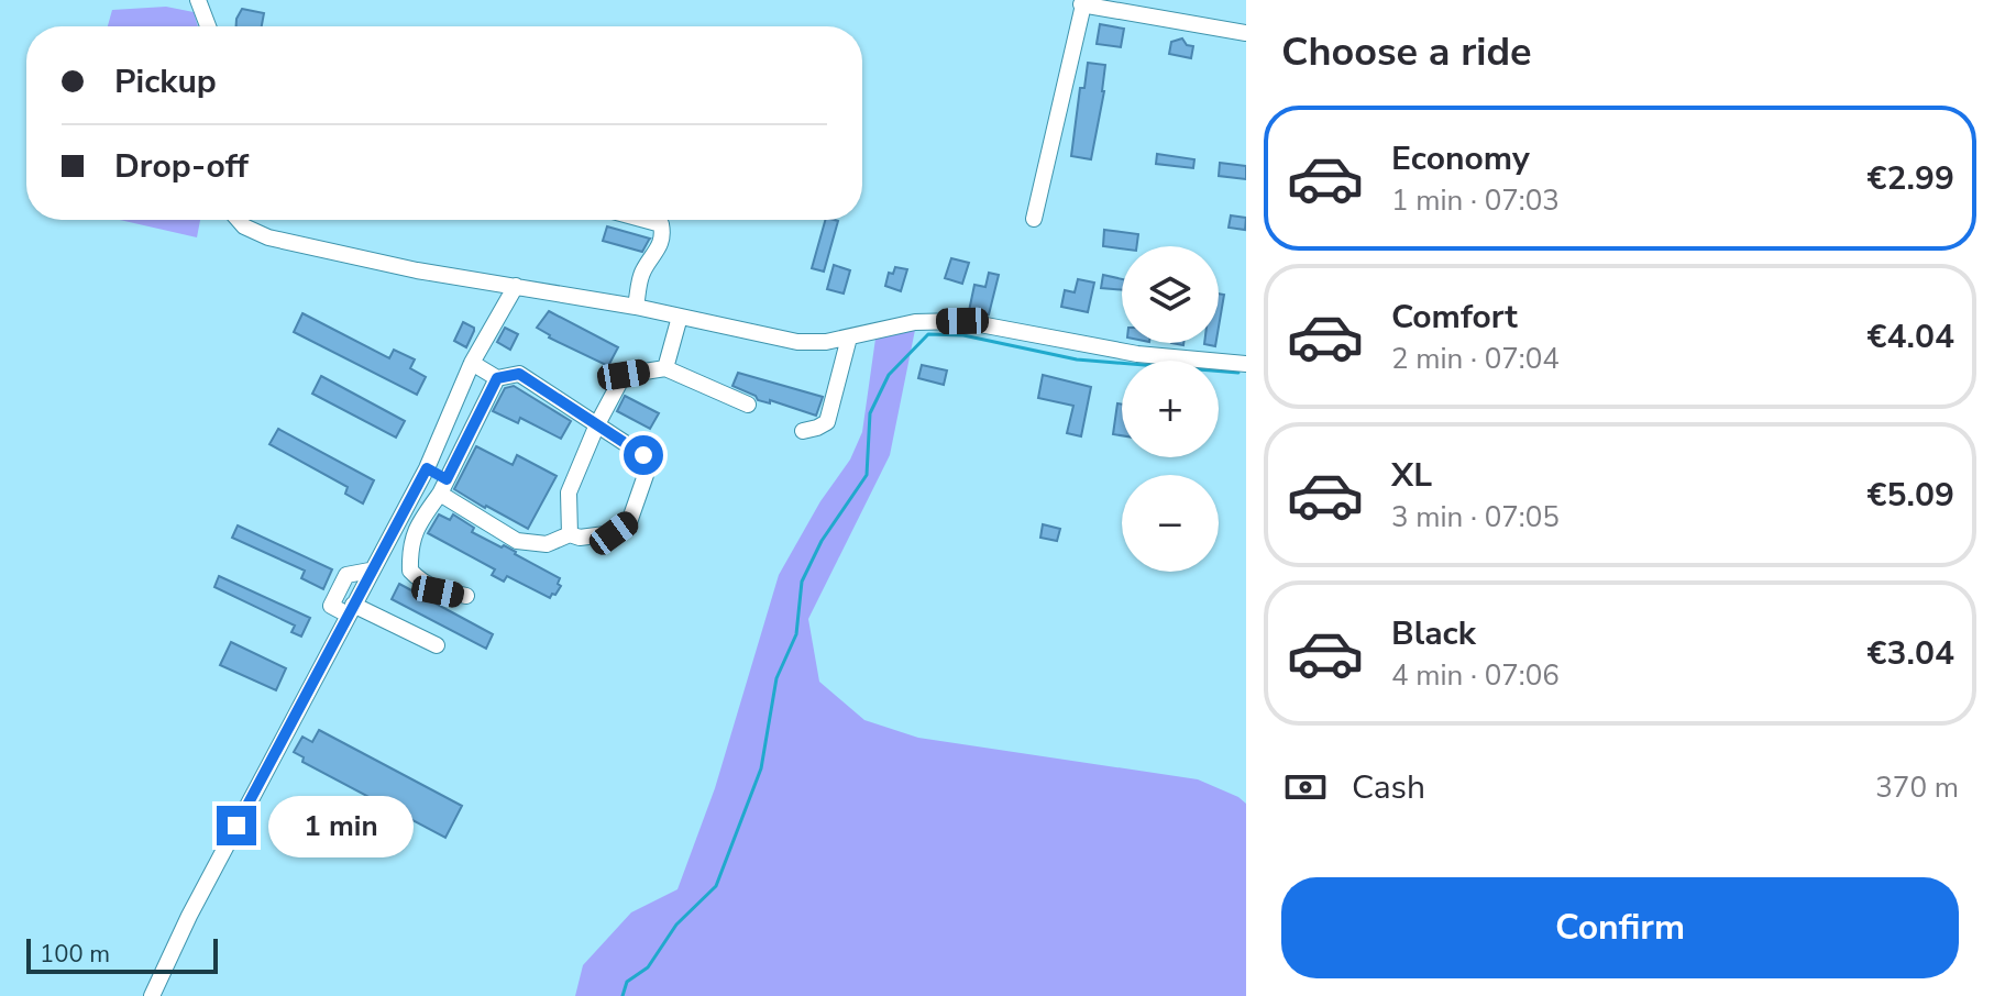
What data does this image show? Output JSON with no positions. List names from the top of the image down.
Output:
{
  "scale_bar": "100 m",
  "page": {
    "heading": "Choose a ride",
    "banner": ["Pickup", "Drop-off"],
    "list": [
      {
        "name": "Economy",
        "note": "1 min · 07:03",
        "value": "€2.99"
      },
      {
        "name": "Comfort",
        "note": "2 min · 07:04",
        "value": "€4.04"
      },
      {
        "name": "XL",
        "note": "3 min · 07:05",
        "value": "€5.09"
      },
      {
        "name": "Black",
        "note": "4 min · 07:06",
        "value": "€3.04"
      }
    ],
    "map_buttons": ["+", "−"],
    "pay": ["Cash", "370 m"],
    "bubble": "1 min",
    "buttons": "Confirm",
    "scale": "100 m"
  }
}
